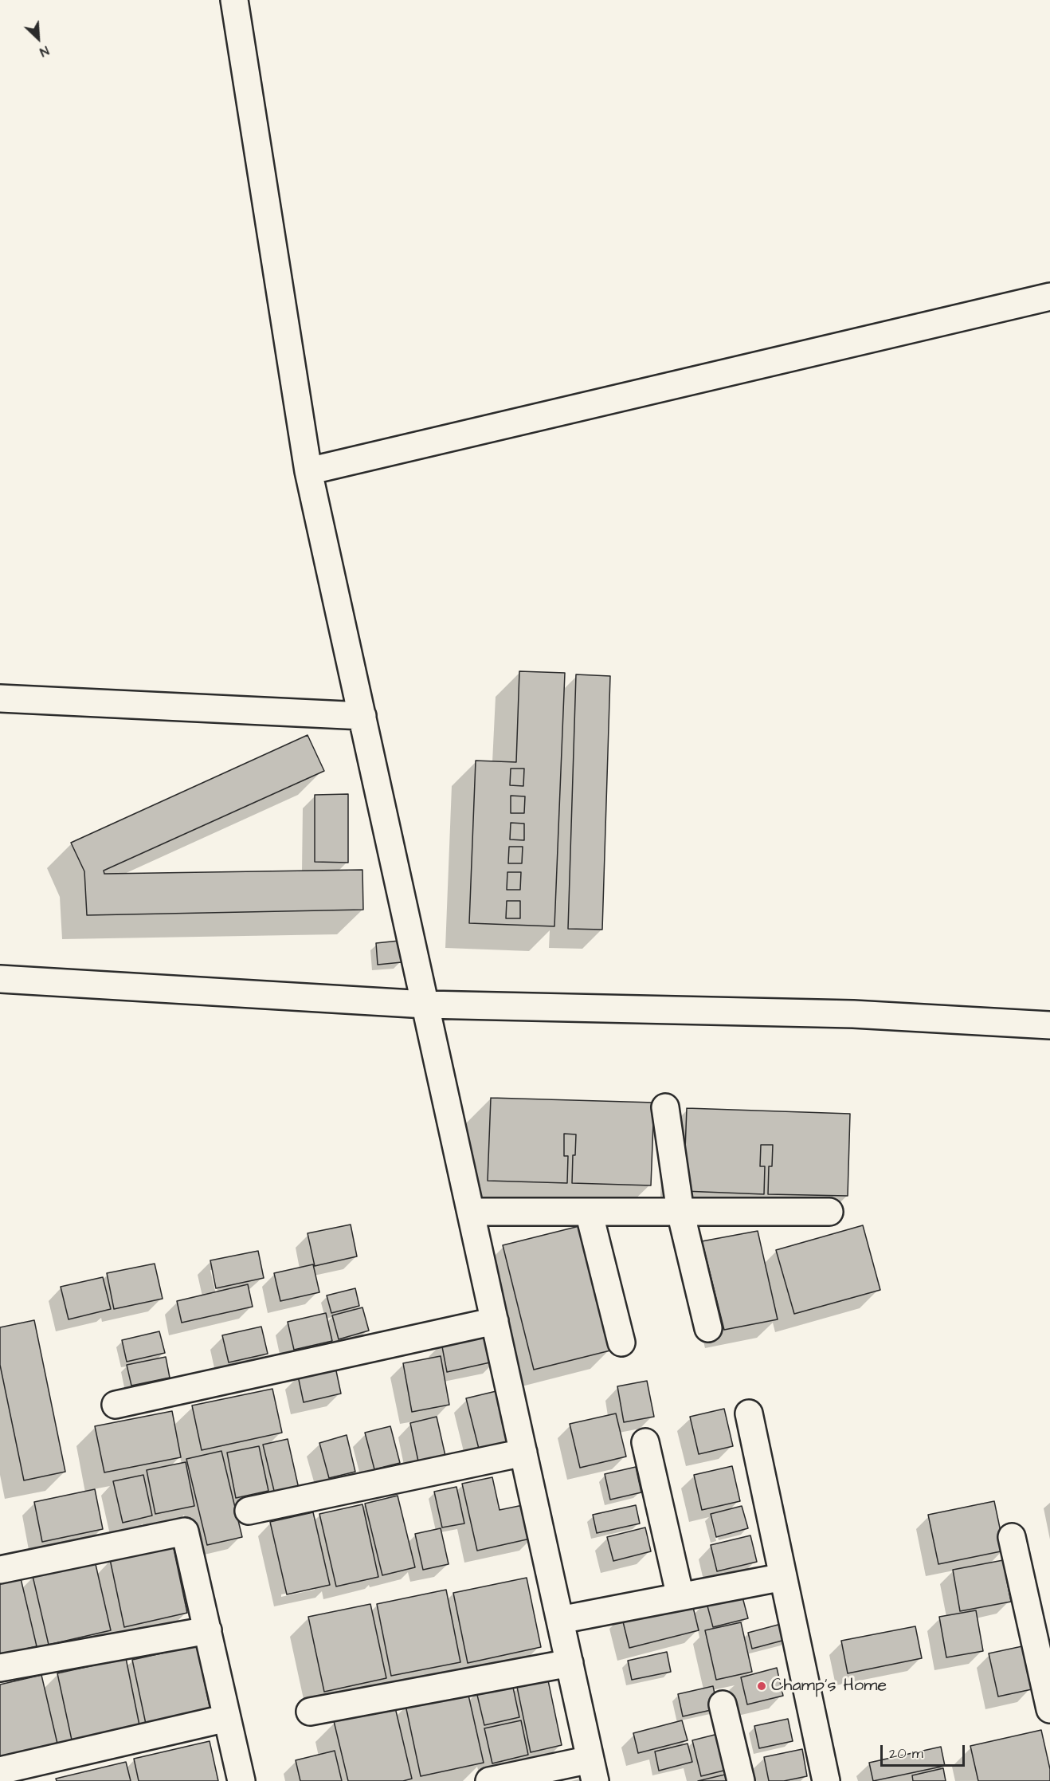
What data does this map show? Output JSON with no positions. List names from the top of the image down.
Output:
{
  "places": ["Champ's Home"],
  "scale_bar": "20 m",
  "north": "bottom right"
}
